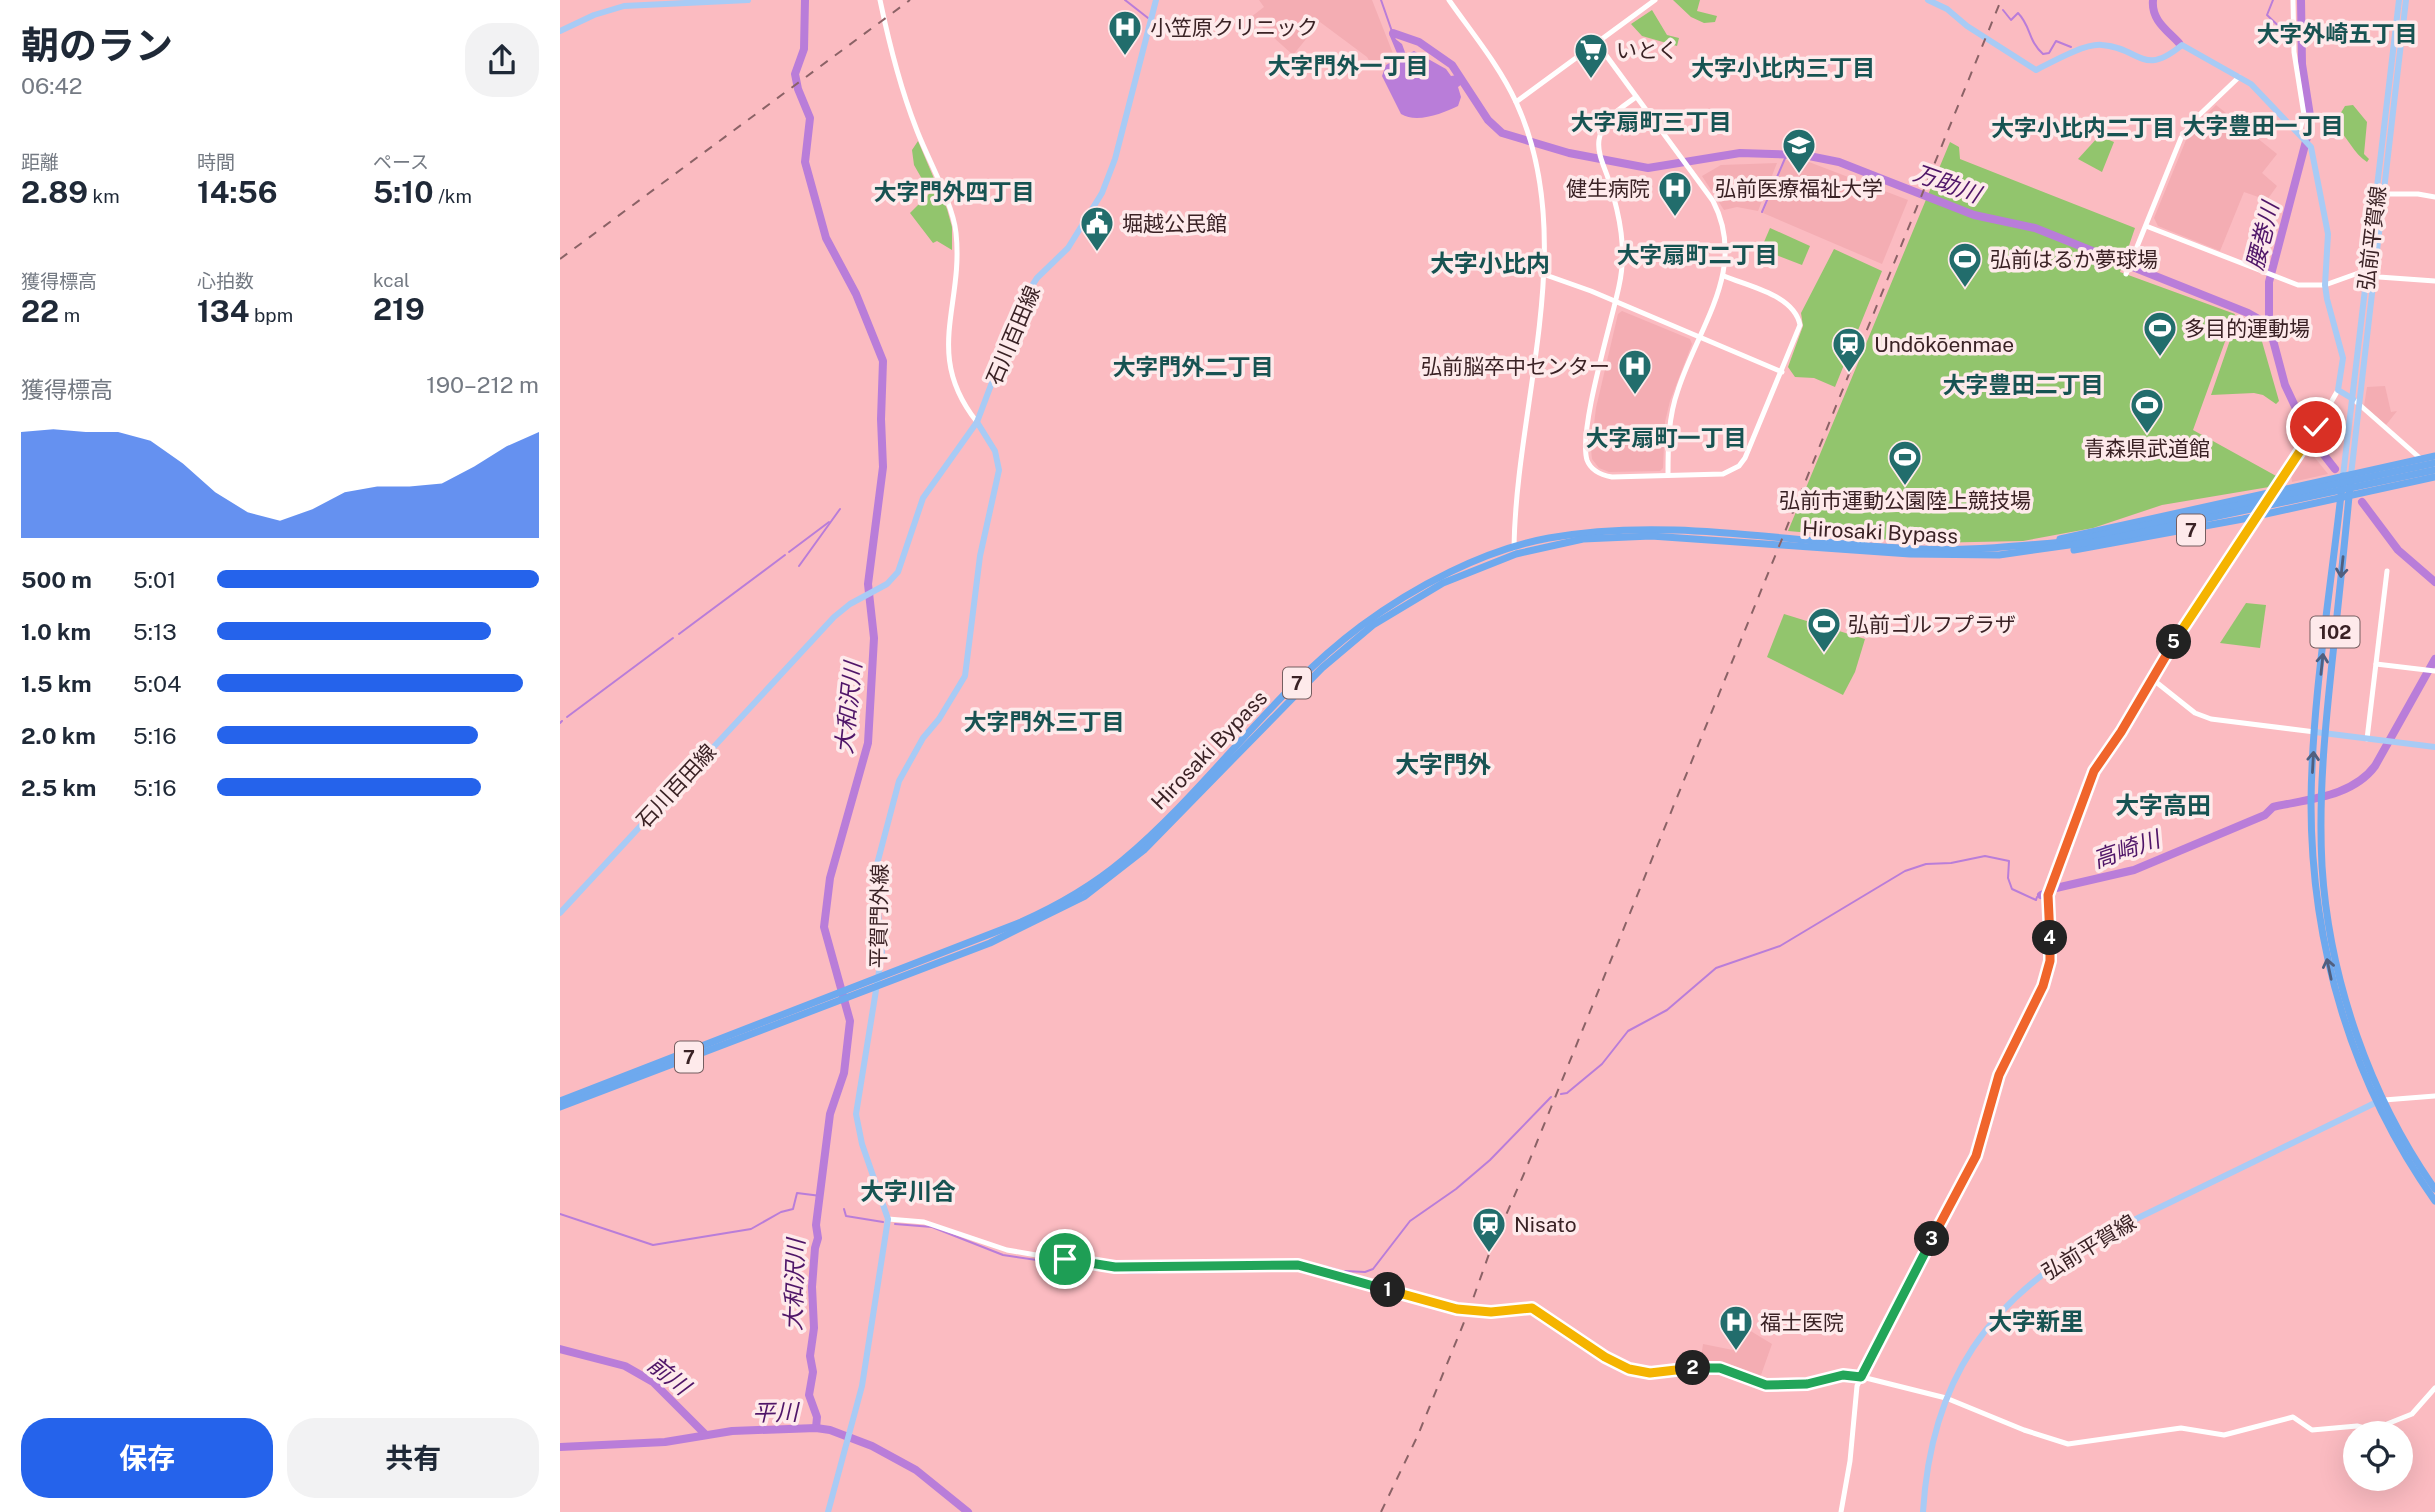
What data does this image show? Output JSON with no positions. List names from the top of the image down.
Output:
{
  "streets": {
    "highway": ["7", "Hirosaki Bypass", "102"],
    "main road": ["弘前平賀線", "石川百田線", "平賀門外線"]
  },
  "crossings": [
    ["弘前平賀線", "7"],
    ["弘前平賀線", "102"],
    ["石川百田線", "平賀門外線"],
    ["7", "Hirosaki Bypass"],
    ["7", "102"],
    ["Hirosaki Bypass", "平賀門外線"]
  ],
  "districts": [
    "大字外崎五丁目",
    "大字門外一丁目",
    "大字小比内三丁目",
    "大字扇町三丁目",
    "大字豊田一丁目",
    "大字小比内二丁目",
    "大字門外四丁目",
    "大字扇町二丁目",
    "大字小比内",
    "大字門外二丁目",
    "大字豊田二丁目",
    "大字扇町一丁目",
    "大字門外三丁目",
    "大字門外",
    "大字高田",
    "大字川合",
    "大字新里"
  ],
  "water": [
    "万助川",
    "腰巻川",
    "大和沢川",
    "高崎川",
    "前川",
    "平川"
  ],
  "places": {
    "hospital": [
      "小笠原クリニック",
      "健生病院",
      "弘前脳卒中センター",
      "福士医院"
    ],
    "supermarket": ["いとく"],
    "school or university": ["弘前医療福祉大学"],
    "public building": ["堀越公民館"],
    "sports": [
      "弘前はるか夢球場",
      "多目的運動場",
      "青森県武道館",
      "弘前市運動公園陸上競技場",
      "弘前ゴルフプラザ"
    ],
    "station": ["Undōkōenmae", "Nisato"]
  },
  "page": {
    "heading": ["朝のラン", "06:42"],
    "stats": [
      ["距離", "2.89 km"],
      ["時間", "14:56"],
      ["ペース", "5:10 /km"],
      ["獲得標高", "22 m"],
      ["心拍数", "134 bpm"],
      ["kcal", "219"]
    ],
    "chart": ["獲得標高", "190–212 m"],
    "list": [
      {
        "name": "500 m",
        "note": "5:01"
      },
      {
        "name": "1.0 km",
        "note": "5:13"
      },
      {
        "name": "1.5 km",
        "note": "5:04"
      },
      {
        "name": "2.0 km",
        "note": "5:16"
      },
      {
        "name": "2.5 km",
        "note": "5:16"
      }
    ],
    "pins": [
      "5",
      "4",
      "3",
      "1",
      "2"
    ],
    "buttons": ["保存", "共有"]
  }
}
